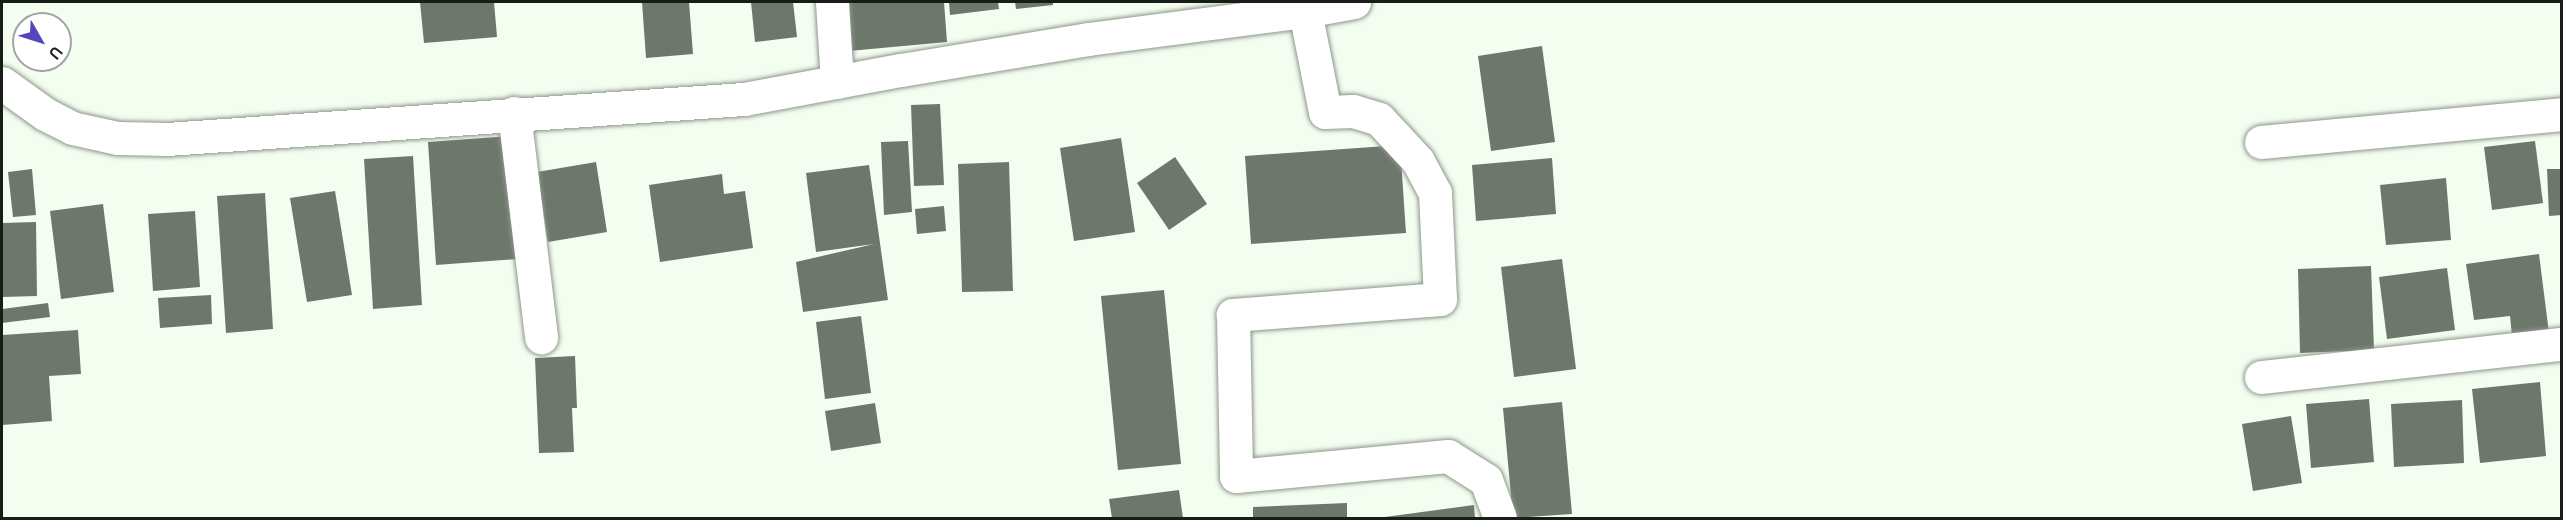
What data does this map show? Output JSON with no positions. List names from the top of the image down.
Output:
{
  "north": "bottom right"
}
